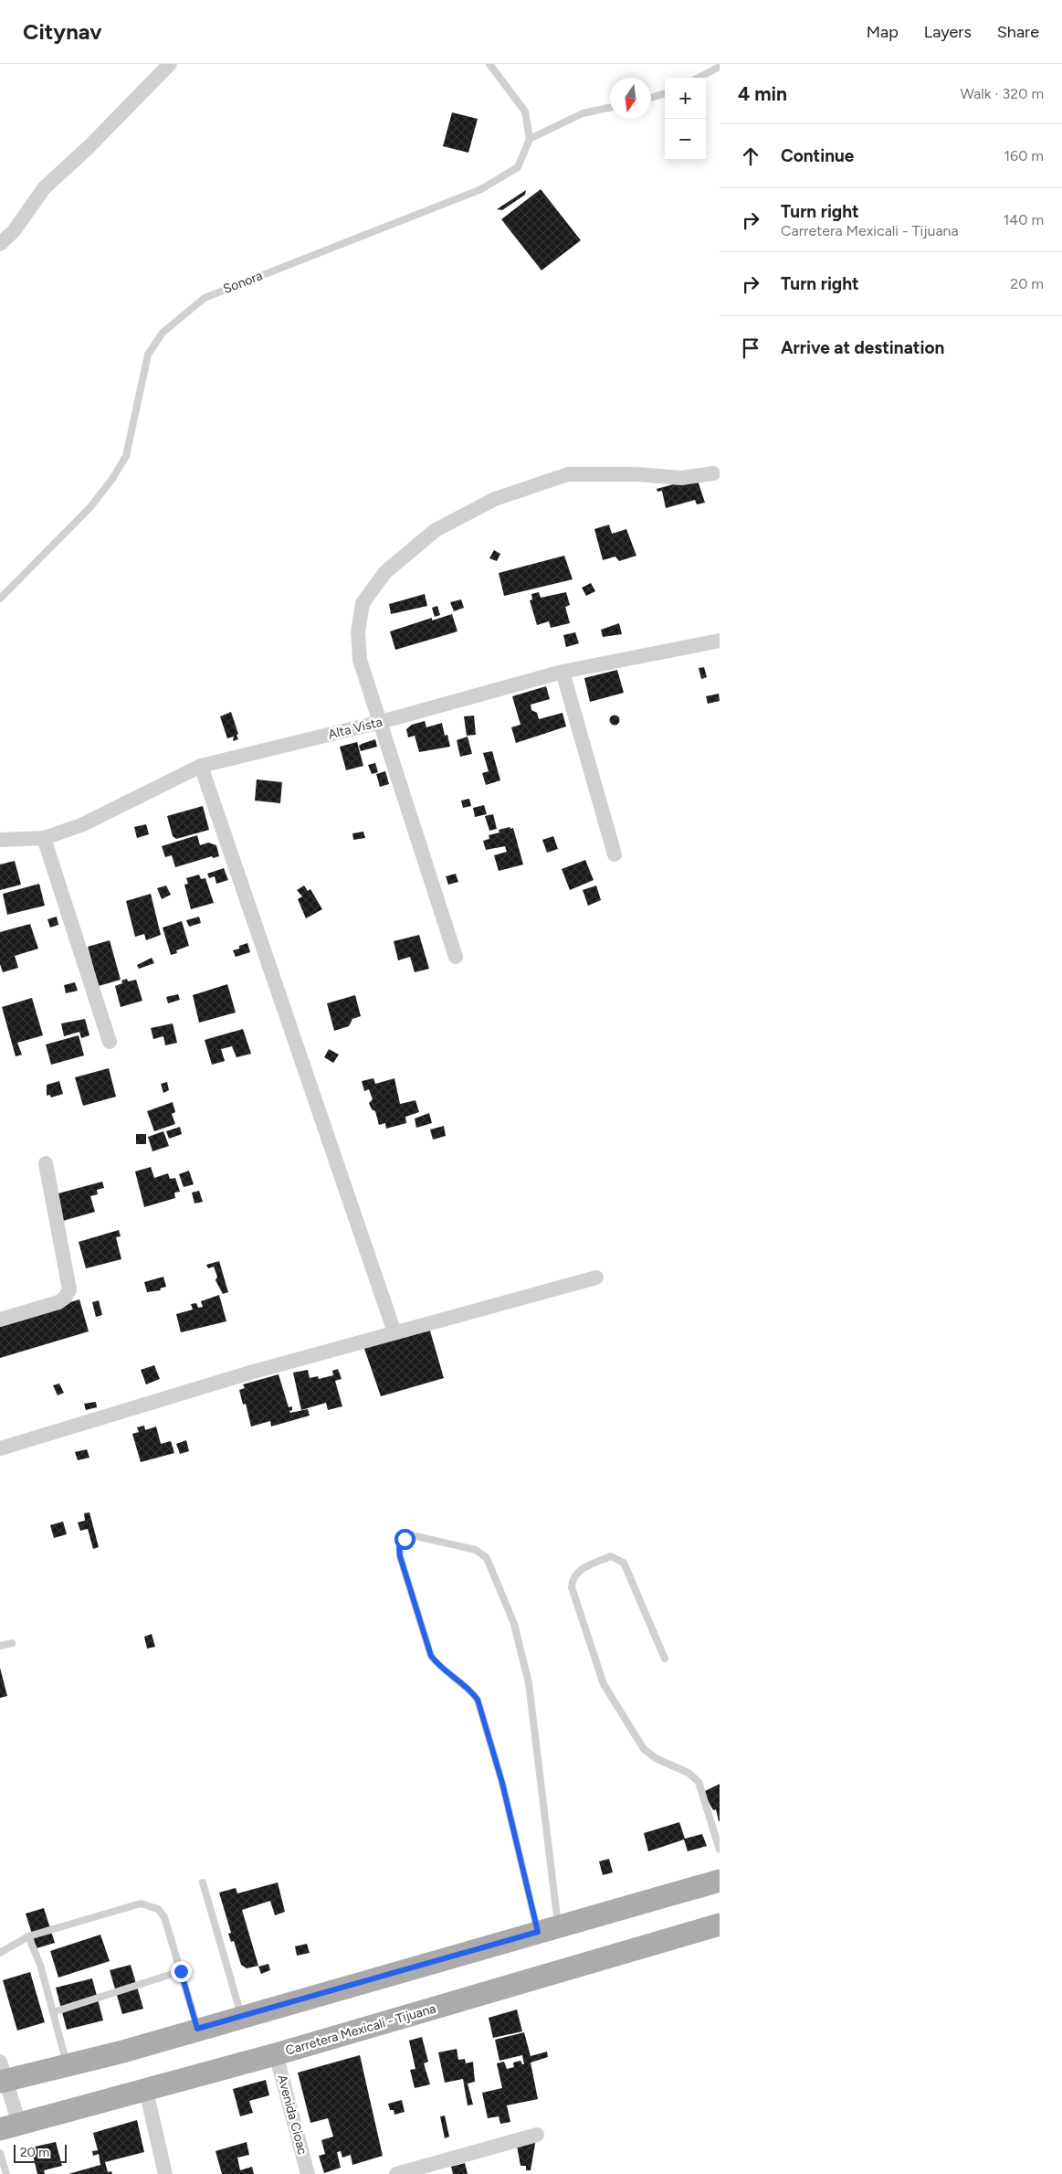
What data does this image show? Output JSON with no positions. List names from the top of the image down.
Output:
{
  "streets": {
    "main road": ["Carretera Mexicali - Tijuana"],
    "street": ["Alta Vista", "Avenida Cioac"],
    "lane": ["Sonora"]
  },
  "crossings": [
    ["Carretera Mexicali - Tijuana", "Avenida Cioac"]
  ],
  "scale_bar": "20 m",
  "north": "bottom",
  "page": {
    "header": "Citynav",
    "nav": ["Map", "Layers", "Share"],
    "heading": ["4 min", "Walk · 320 m"],
    "map_buttons": ["+", "−"],
    "list": [
      ["Continue", "160 m"],
      ["Turn right", "Carretera Mexicali - Tijuana", "140 m"],
      ["Turn right", "20 m"],
      "Arrive at destination"
    ],
    "scale": "20 m"
  }
}
